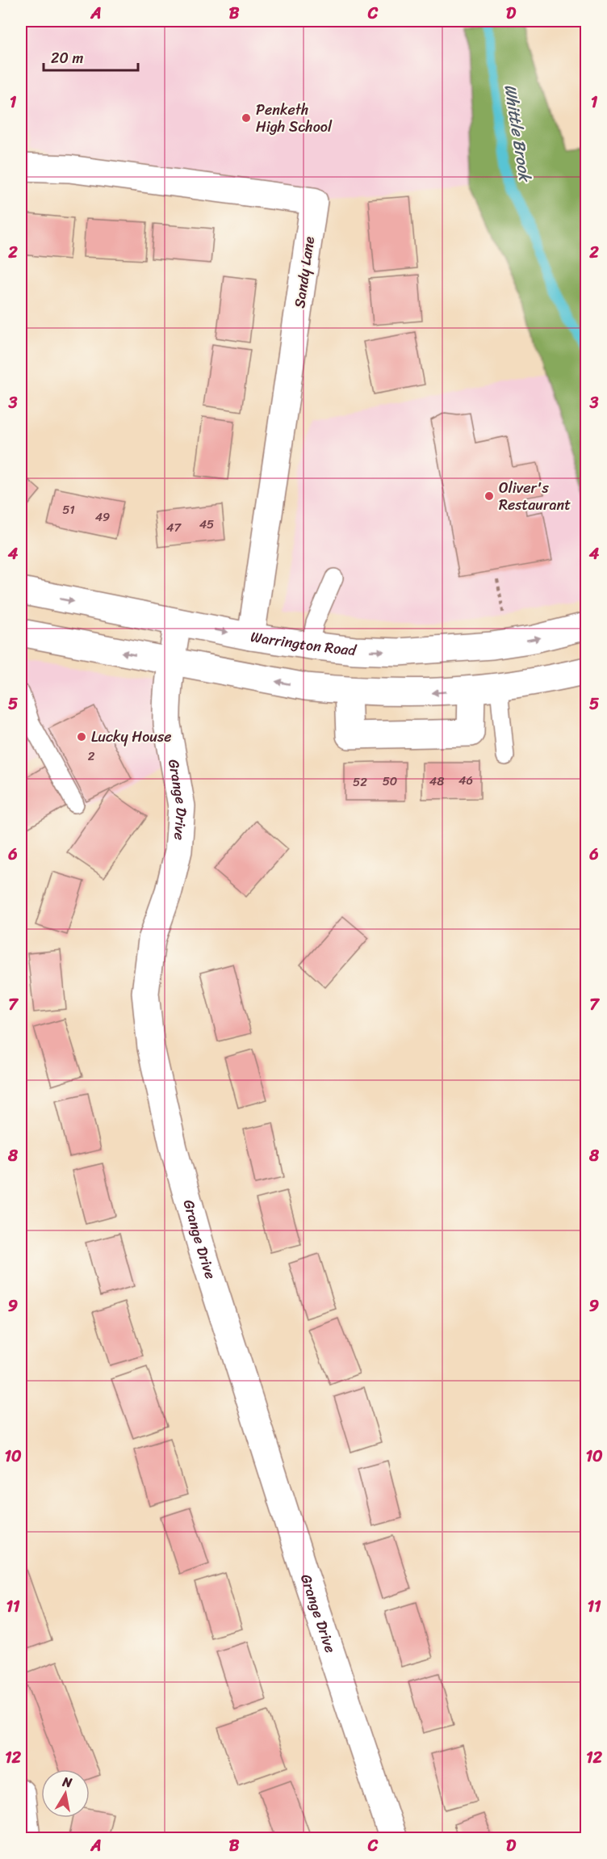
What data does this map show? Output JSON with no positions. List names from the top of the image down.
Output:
{
  "streets": {
    "street": ["Sandy Lane", "Warrington Road", "Grange Drive"]
  },
  "crossings": [
    ["Sandy Lane", "Warrington Road"],
    ["Warrington Road", "Grange Drive"]
  ],
  "water": ["Whittle Brook"],
  "places": ["Penketh High School", "Oliver's Restaurant", "Lucky House"],
  "house_numbers": [
    "51",
    "49",
    "45",
    "47",
    "2",
    "46",
    "50",
    "48",
    "52"
  ],
  "scale_bar": "20 m",
  "north": "top",
  "grid": {
    "columns": [
      "A",
      "B",
      "C",
      "D"
    ],
    "rows": [
      "1",
      "2",
      "3",
      "4",
      "5",
      "6",
      "7",
      "8",
      "9",
      "10",
      "11",
      "12"
    ]
  }
}
